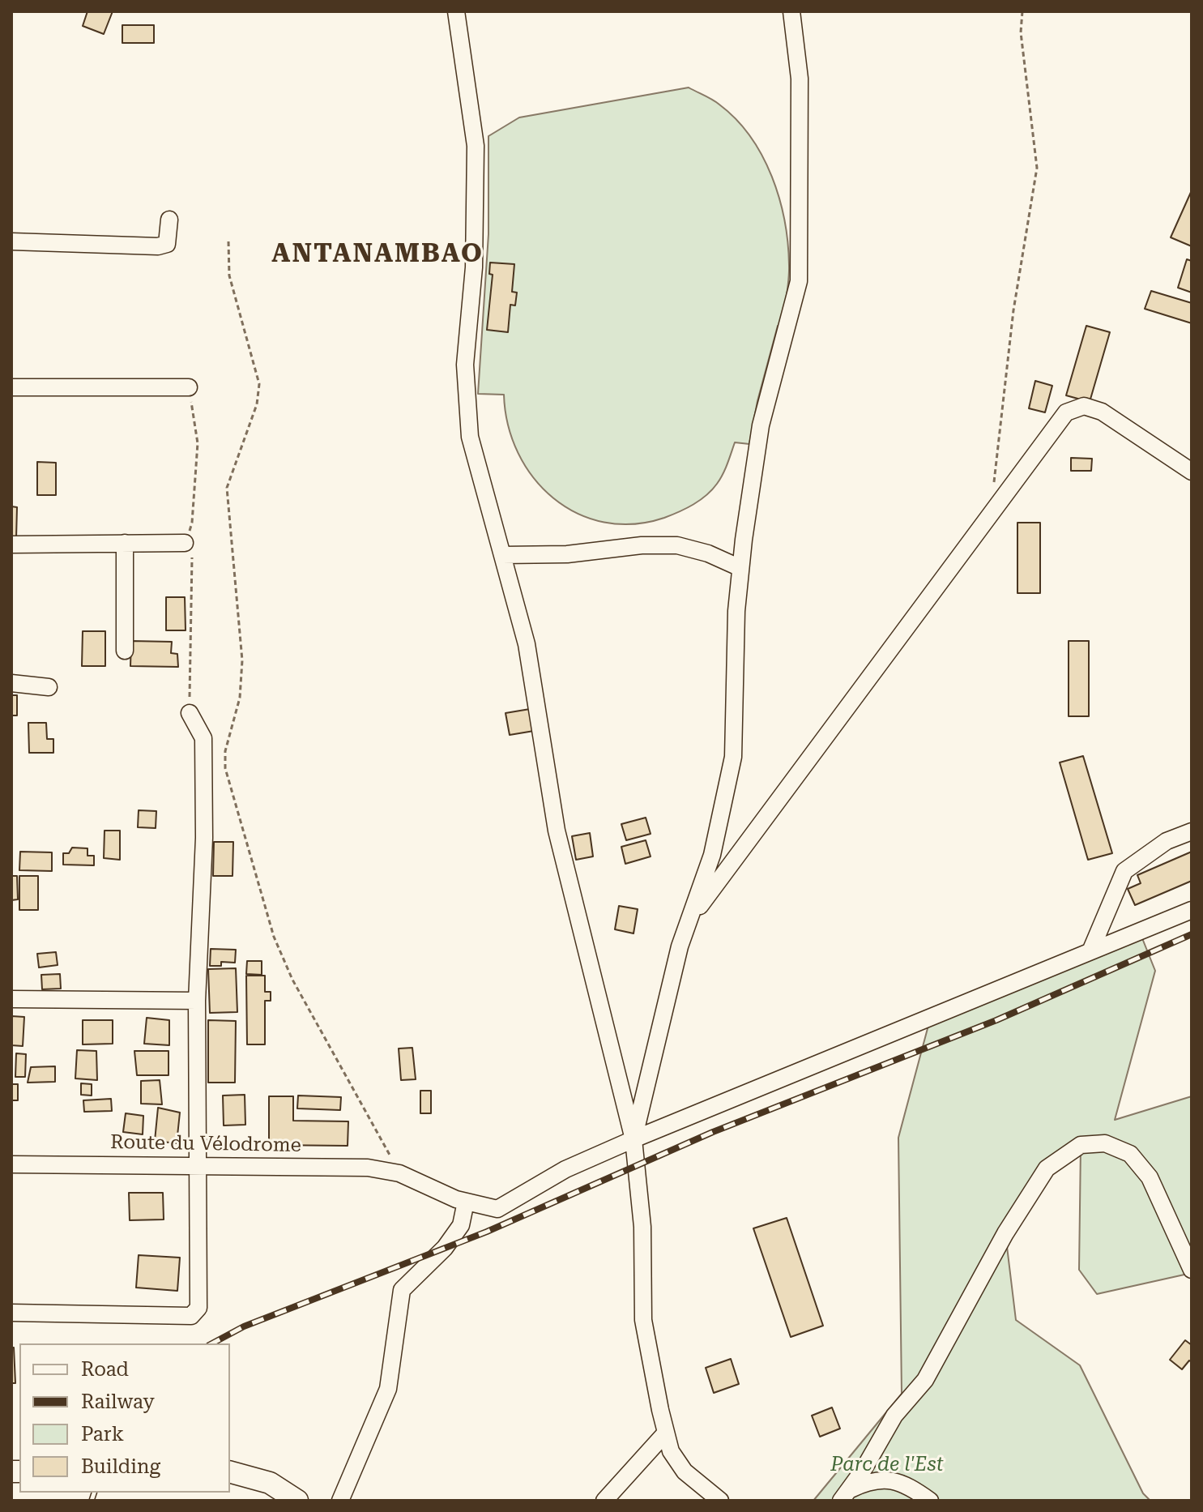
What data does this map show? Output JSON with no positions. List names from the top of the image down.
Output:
{
  "streets": {
    "street": ["Route du Vélodrome"]
  },
  "districts": ["ANTANAMBAO"],
  "parks": ["Parc de l'Est"],
  "legend": [
    "Road",
    "Railway",
    "Park",
    "Building"
  ]
}
